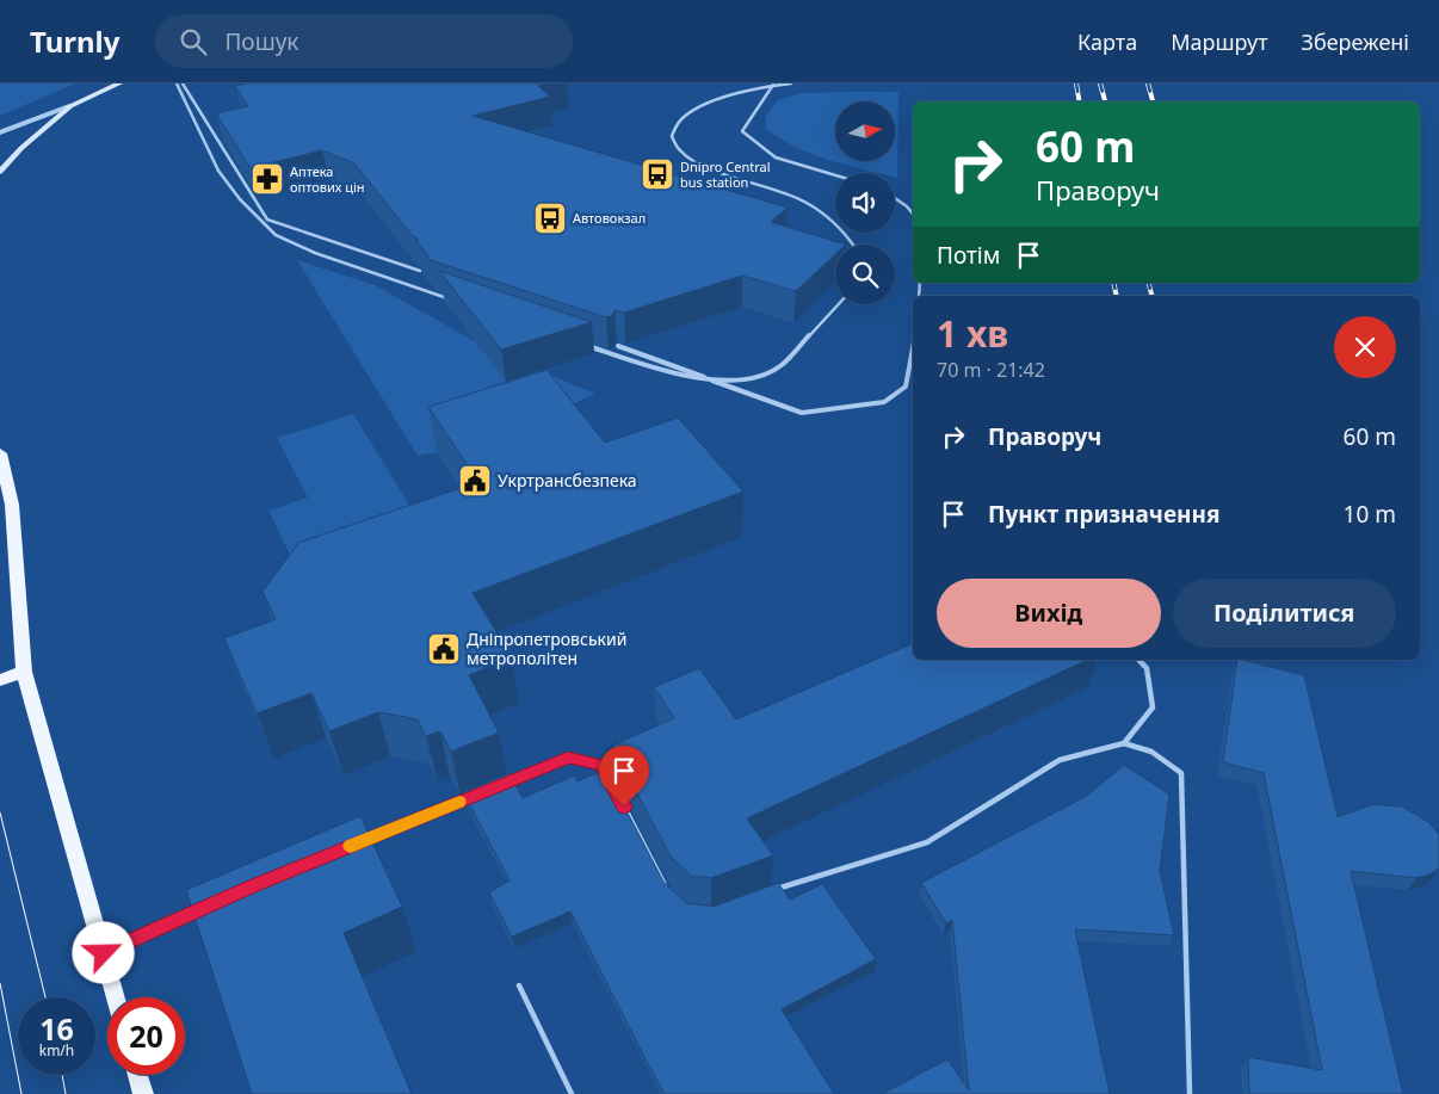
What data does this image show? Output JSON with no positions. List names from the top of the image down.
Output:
{
  "places": {
    "bus stop": ["Dnipro Central bus station", "Автовокзал"],
    "pharmacy": ["Аптека оптових цін"],
    "public building": ["Укртрансбезпека", "Дніпропетровський метрополітен"]
  },
  "north": "right",
  "page": {
    "header": "Turnly",
    "search": "Пошук",
    "nav": ["Карта", "Маршрут", "Збережені"],
    "turn": ["60 m", "Праворуч"],
    "then": "Потім",
    "heading": ["1 хв", "70 m · 21:42"],
    "list": [
      {
        "name": "Праворуч",
        "value": "60 m"
      },
      {
        "name": "Пункт призначення",
        "value": "10 m"
      }
    ],
    "buttons": ["Вихід", "Поділитися"],
    "speed": "16 km/h",
    "limit": "20"
  }
}
